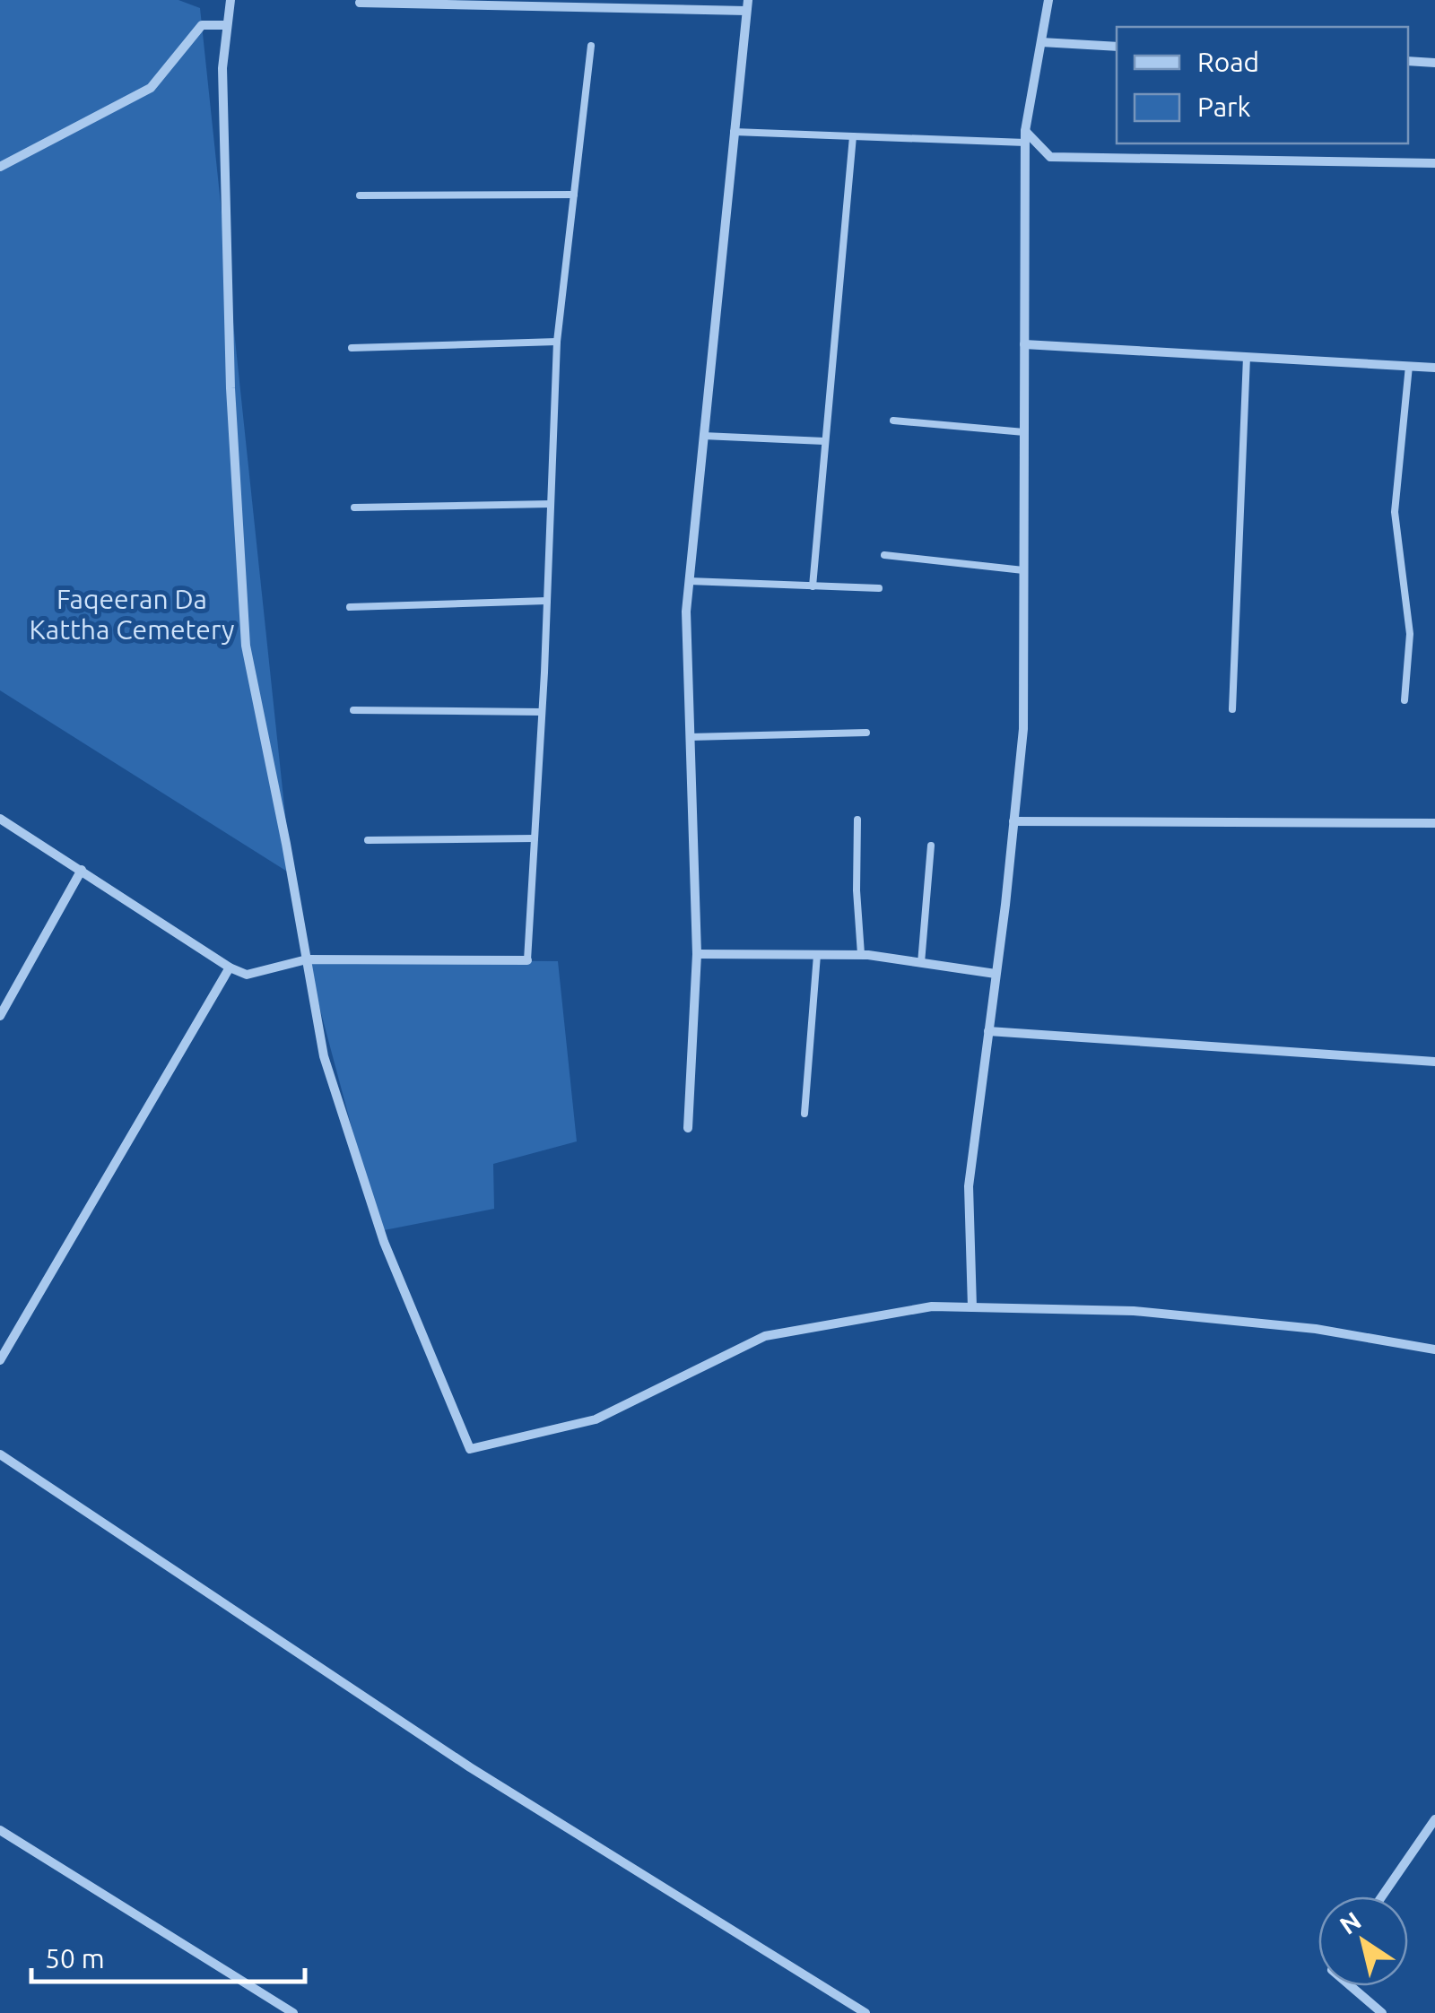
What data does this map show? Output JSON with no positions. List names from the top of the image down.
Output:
{
  "parks": ["Faqeeran Da Kattha Cemetery"],
  "legend": ["Road", "Park"],
  "scale_bar": "50 m",
  "north": "top left"
}
